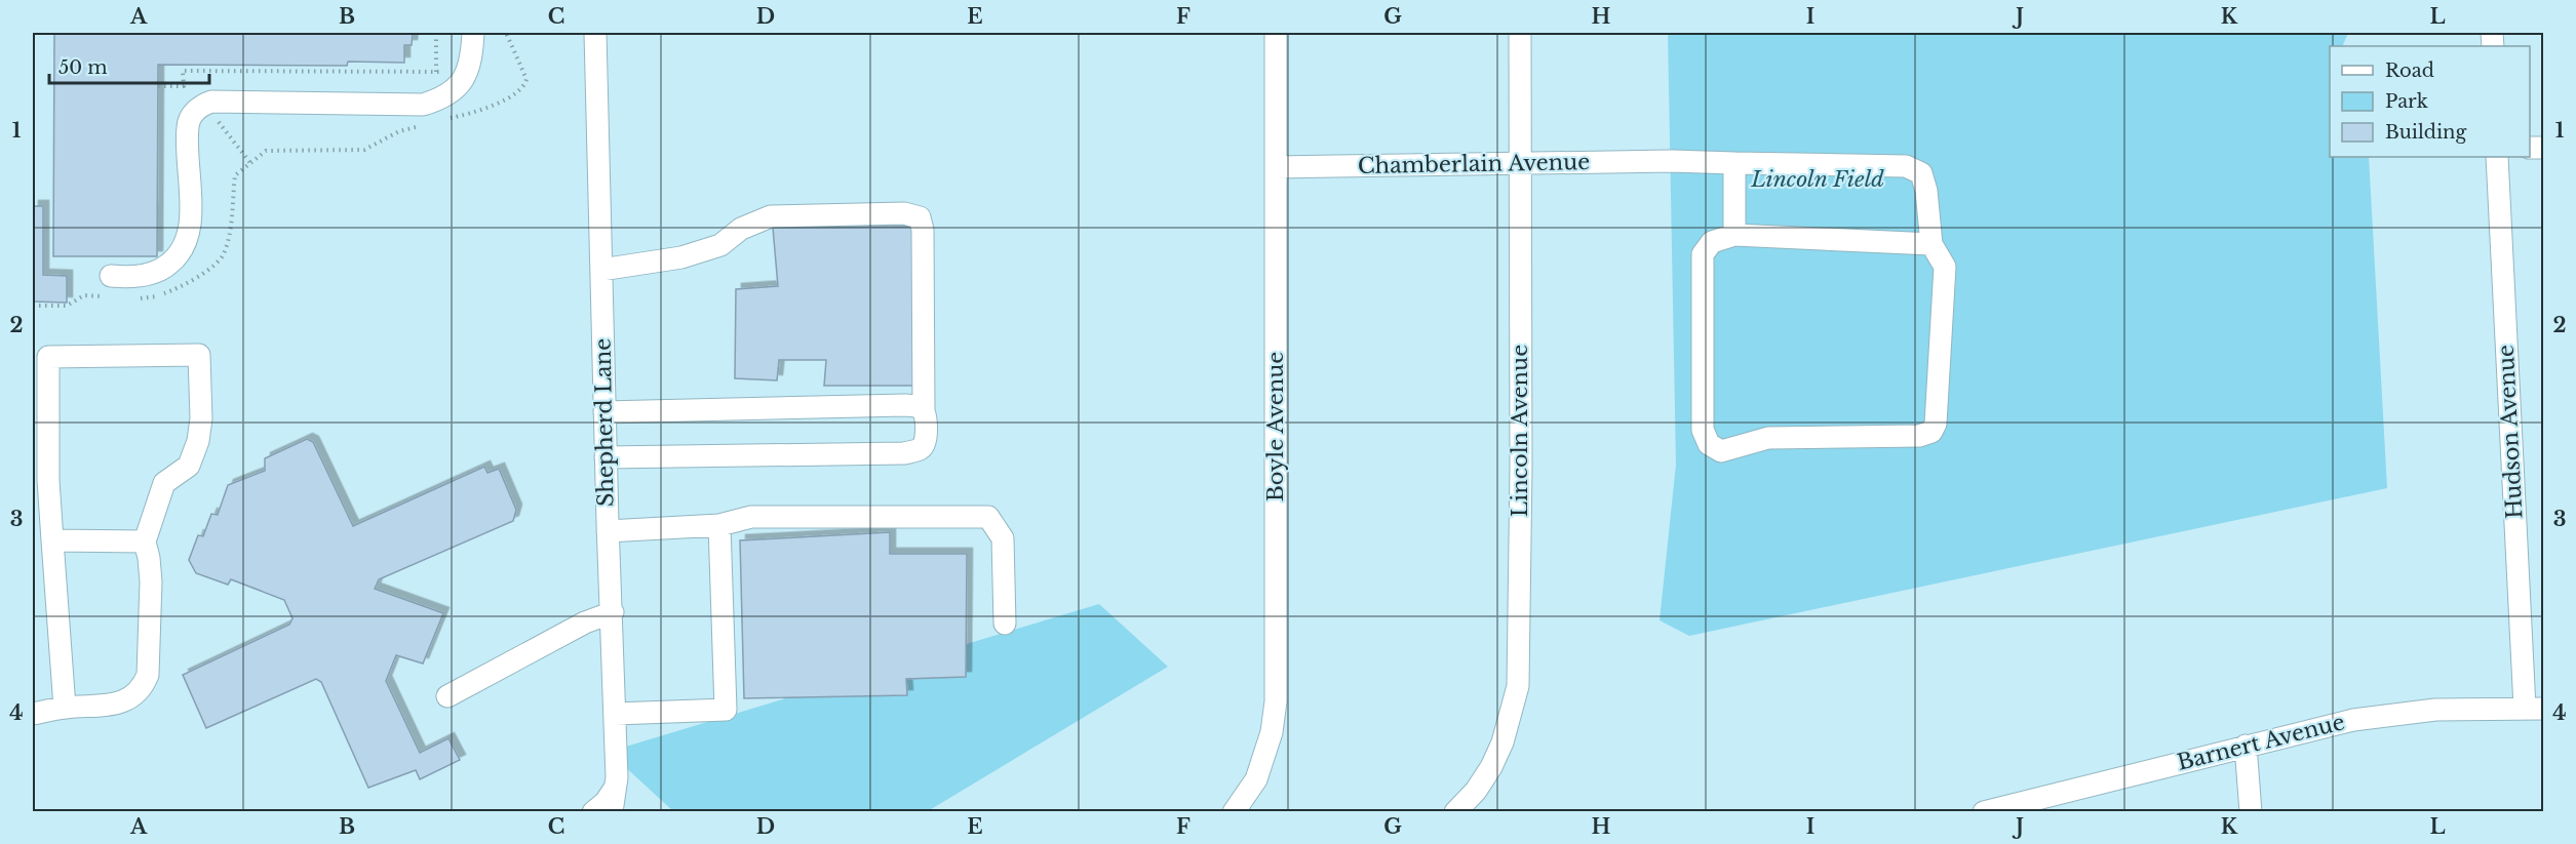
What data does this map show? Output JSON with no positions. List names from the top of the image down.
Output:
{
  "streets": {
    "street": [
      "Chamberlain Avenue",
      "Shepherd Lane",
      "Boyle Avenue",
      "Lincoln Avenue",
      "Hudson Avenue",
      "Barnert Avenue"
    ]
  },
  "crossings": [
    ["Chamberlain Avenue", "Boyle Avenue"],
    ["Chamberlain Avenue", "Lincoln Avenue"],
    ["Hudson Avenue", "Barnert Avenue"]
  ],
  "parks": ["Lincoln Field"],
  "legend": ["Road", "Park", "Building"],
  "scale_bar": "50 m",
  "grid": {
    "columns": [
      "A",
      "B",
      "C",
      "D",
      "E",
      "F",
      "G",
      "H",
      "I",
      "J",
      "K",
      "L"
    ],
    "rows": [
      "1",
      "2",
      "3",
      "4"
    ]
  }
}
